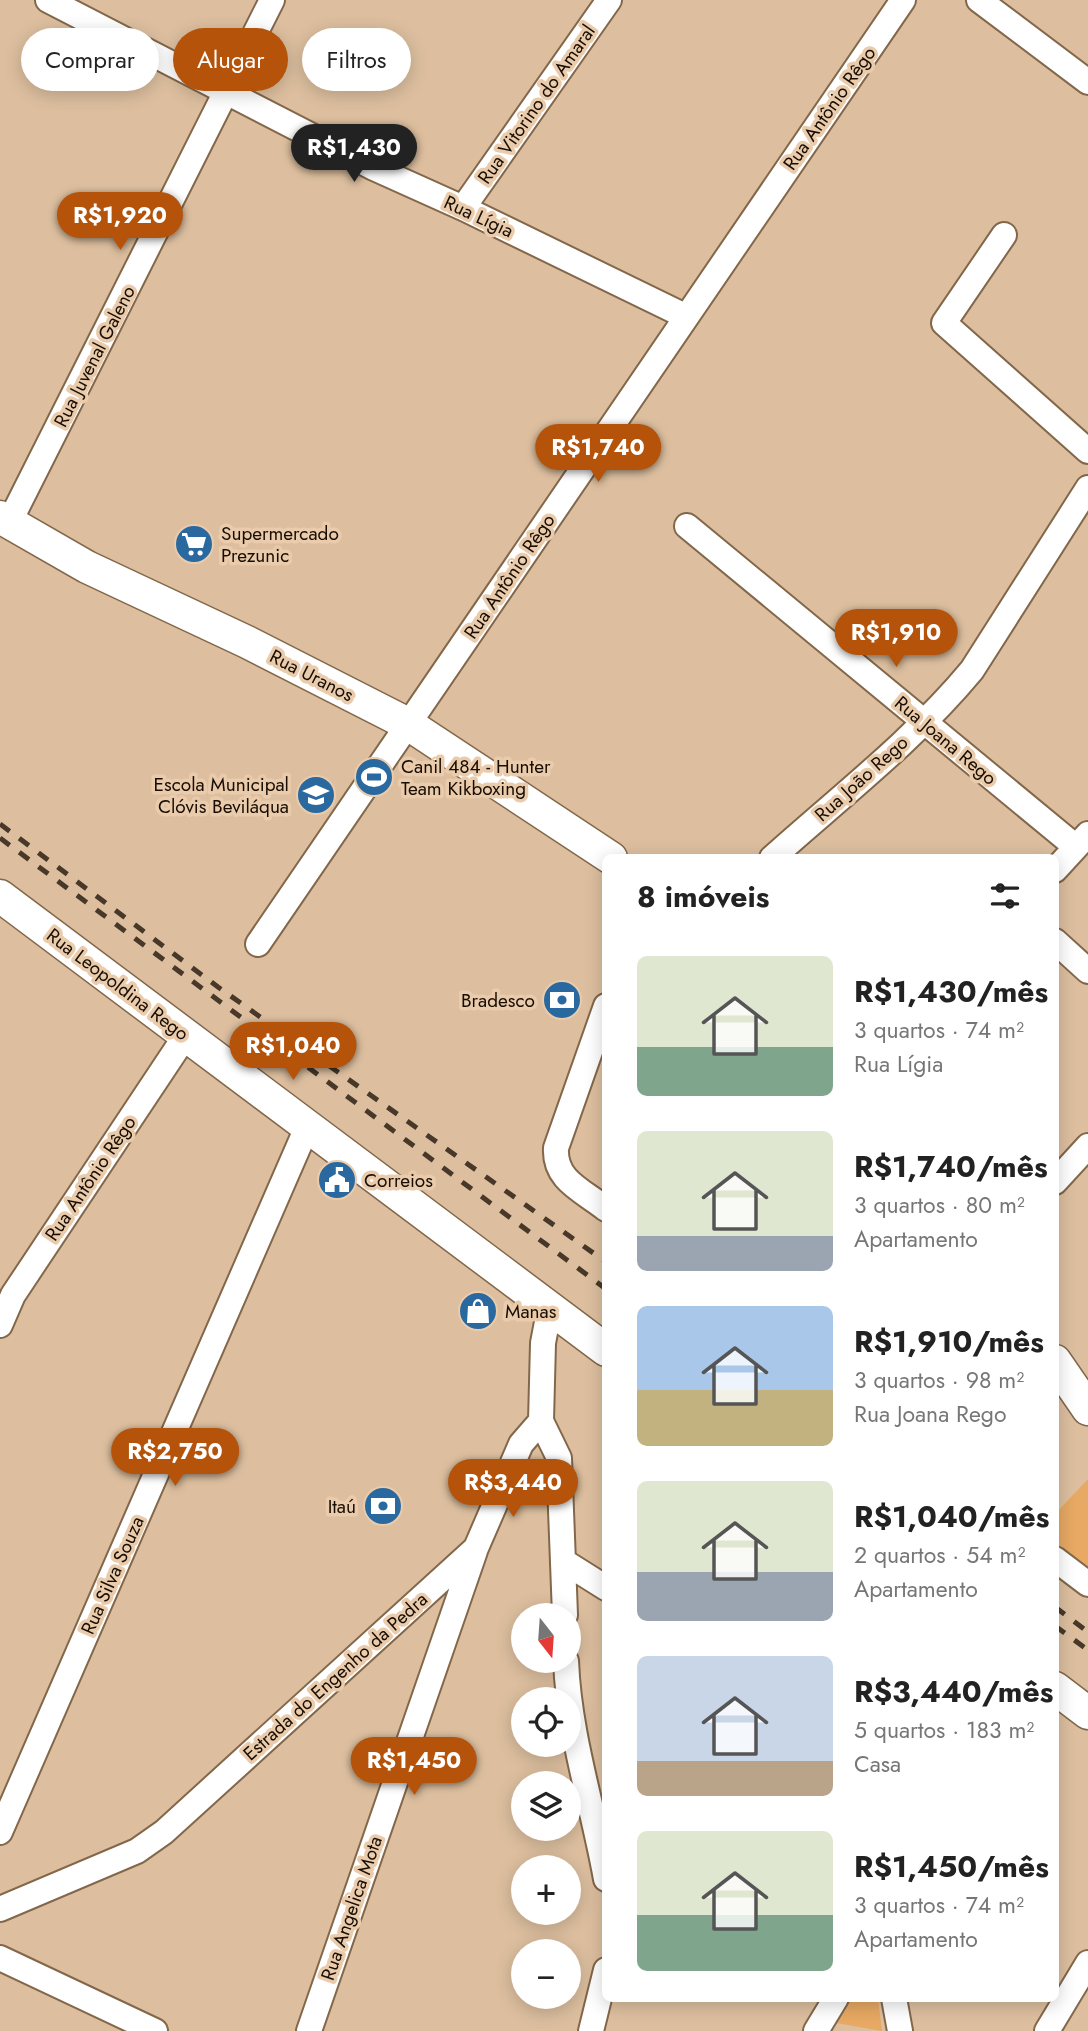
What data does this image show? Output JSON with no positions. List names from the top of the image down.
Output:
{
  "streets": {
    "main road": ["Rua Uranos", "Rua Leopoldina Rego"],
    "street": [
      "Rua Vitorino do Amaral",
      "Rua Antônio Rêgo",
      "Rua Lígia",
      "Rua Juvenal Galeno",
      "Rua Joana Rego",
      "Rua João Rego",
      "Rua Silva Souza",
      "Estrada do Engenho da Pedra",
      "Rua Angelica Mota"
    ]
  },
  "crossings": [
    ["Rua Vitorino do Amaral", "Rua Lígia"],
    ["Rua Antônio Rêgo", "Rua Lígia"],
    ["Rua Antônio Rêgo", "Rua Uranos"],
    ["Rua Antônio Rêgo", "Rua Leopoldina Rego"],
    ["Rua Lígia", "Rua Juvenal Galeno"],
    ["Rua Juvenal Galeno", "Rua Uranos"],
    ["Rua Joana Rego", "Rua João Rego"],
    ["Rua Leopoldina Rego", "Rua Silva Souza"],
    ["Estrada do Engenho da Pedra", "Rua Angelica Mota"]
  ],
  "places": {
    "supermarket": ["Supermercado Prezunic"],
    "sports": ["Canil 484 - Hunter Team Kikboxing"],
    "school or university": ["Escola Municipal Clóvis Beviláqua"],
    "bank": ["Bradesco", "Itaú"],
    "public building": ["Correios"],
    "shop": ["Manas"]
  },
  "north": "bottom",
  "page": {
    "chip": ["Comprar", "Alugar", "Filtros"],
    "price": [
      "R$1,430",
      "R$1,920",
      "R$1,740",
      "R$1,910",
      "R$1,040",
      "R$2,750",
      "R$3,440",
      "R$1,450"
    ],
    "heading": "8 imóveis",
    "list": [
      {
        "name": "R$1,430/mês",
        "note": "3 quartos · 74 m² · Rua Lígia"
      },
      {
        "name": "R$1,740/mês",
        "note": "3 quartos · 80 m² · Apartamento"
      },
      {
        "name": "R$1,910/mês",
        "note": "3 quartos · 98 m² · Rua Joana Rego"
      },
      {
        "name": "R$1,040/mês",
        "note": "2 quartos · 54 m² · Apartamento"
      },
      {
        "name": "R$3,440/mês",
        "note": "5 quartos · 183 m² · Casa"
      },
      {
        "name": "R$1,450/mês",
        "note": "3 quartos · 74 m² · Apartamento"
      }
    ],
    "map_buttons": ["+", "−"]
  }
}
